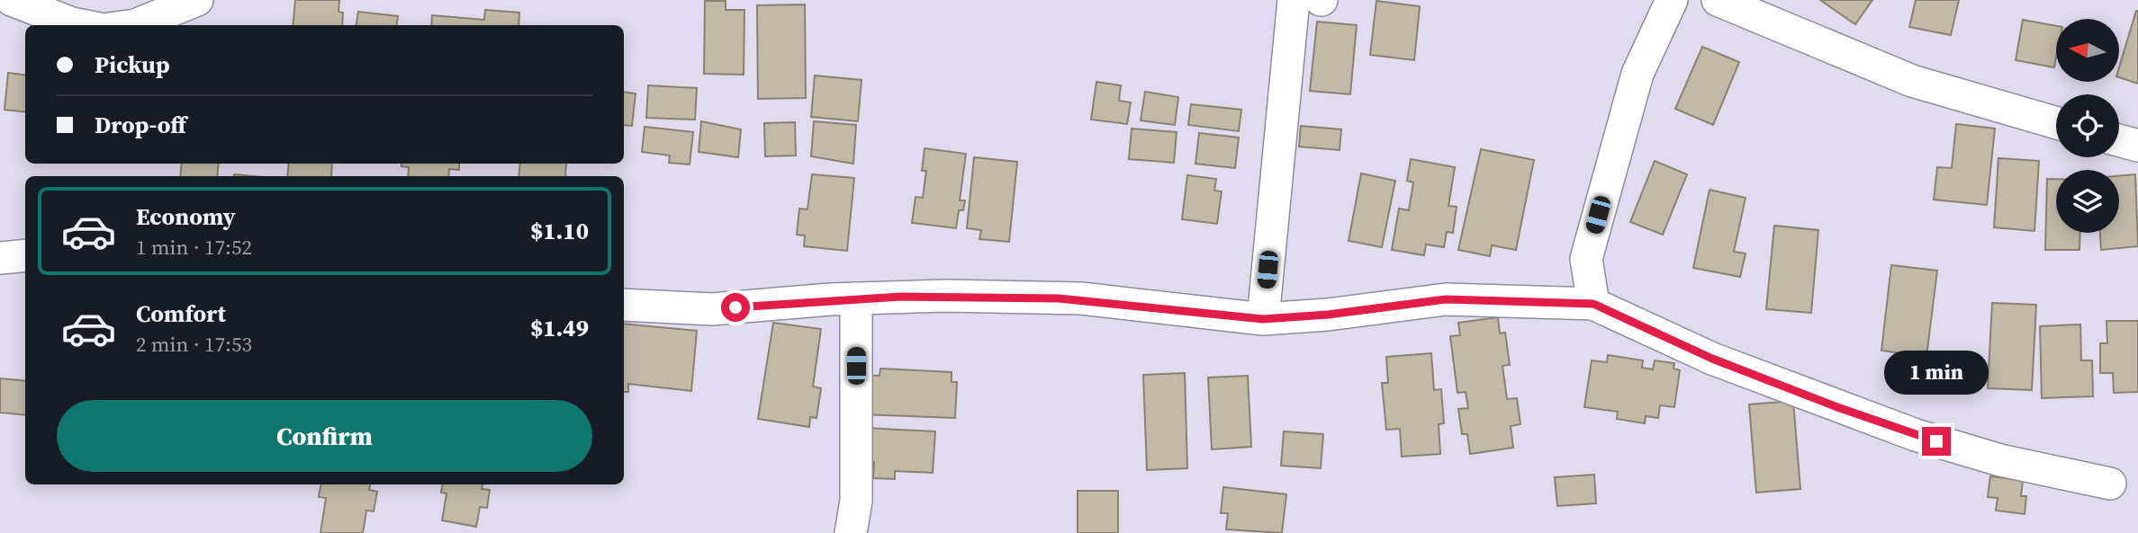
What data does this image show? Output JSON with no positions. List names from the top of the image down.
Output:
{
  "north": "left",
  "page": {
    "banner": ["Pickup", "Drop-off"],
    "list": [
      {
        "name": "Economy",
        "note": "1 min · 17:52",
        "value": "$1.10"
      },
      {
        "name": "Comfort",
        "note": "2 min · 17:53",
        "value": "$1.49"
      }
    ],
    "bubble": "1 min",
    "buttons": "Confirm"
  }
}
